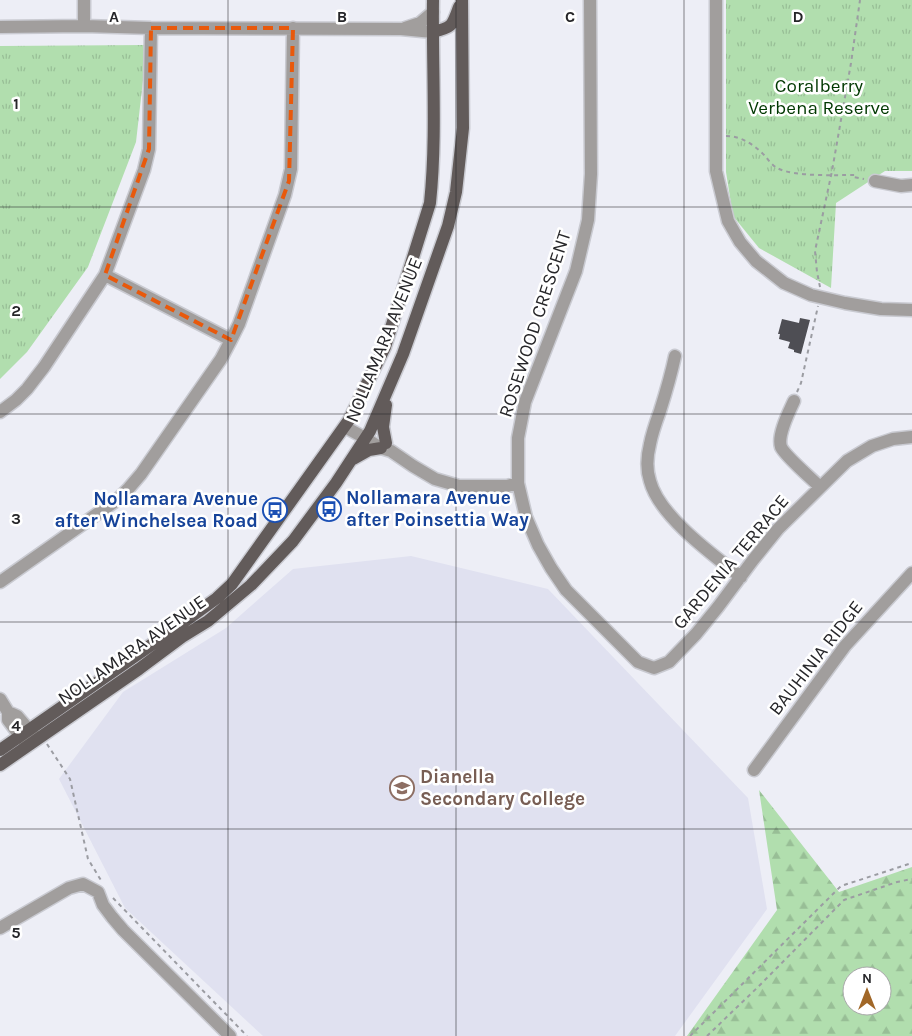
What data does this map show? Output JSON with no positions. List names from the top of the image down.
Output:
{
  "streets": {
    "main road": ["NOLLAMARA AVENUE"],
    "street": ["ROSEWOOD CRESCENT", "GARDENIA TERRACE", "BAUHINIA RIDGE"]
  },
  "crossings": [
    ["ROSEWOOD CRESCENT", "GARDENIA TERRACE"]
  ],
  "parks": ["Coralberry Verbena Reserve"],
  "places": {
    "bus stop": ["Nollamara Avenue after Poinsettia Way", "Nollamara Avenue after Winchelsea Road"],
    "school or university": ["Dianella Secondary College"]
  },
  "north": "top",
  "grid": {
    "columns": [
      "A",
      "B",
      "C",
      "D"
    ],
    "rows": [
      "1",
      "2",
      "3",
      "4",
      "5"
    ]
  }
}
